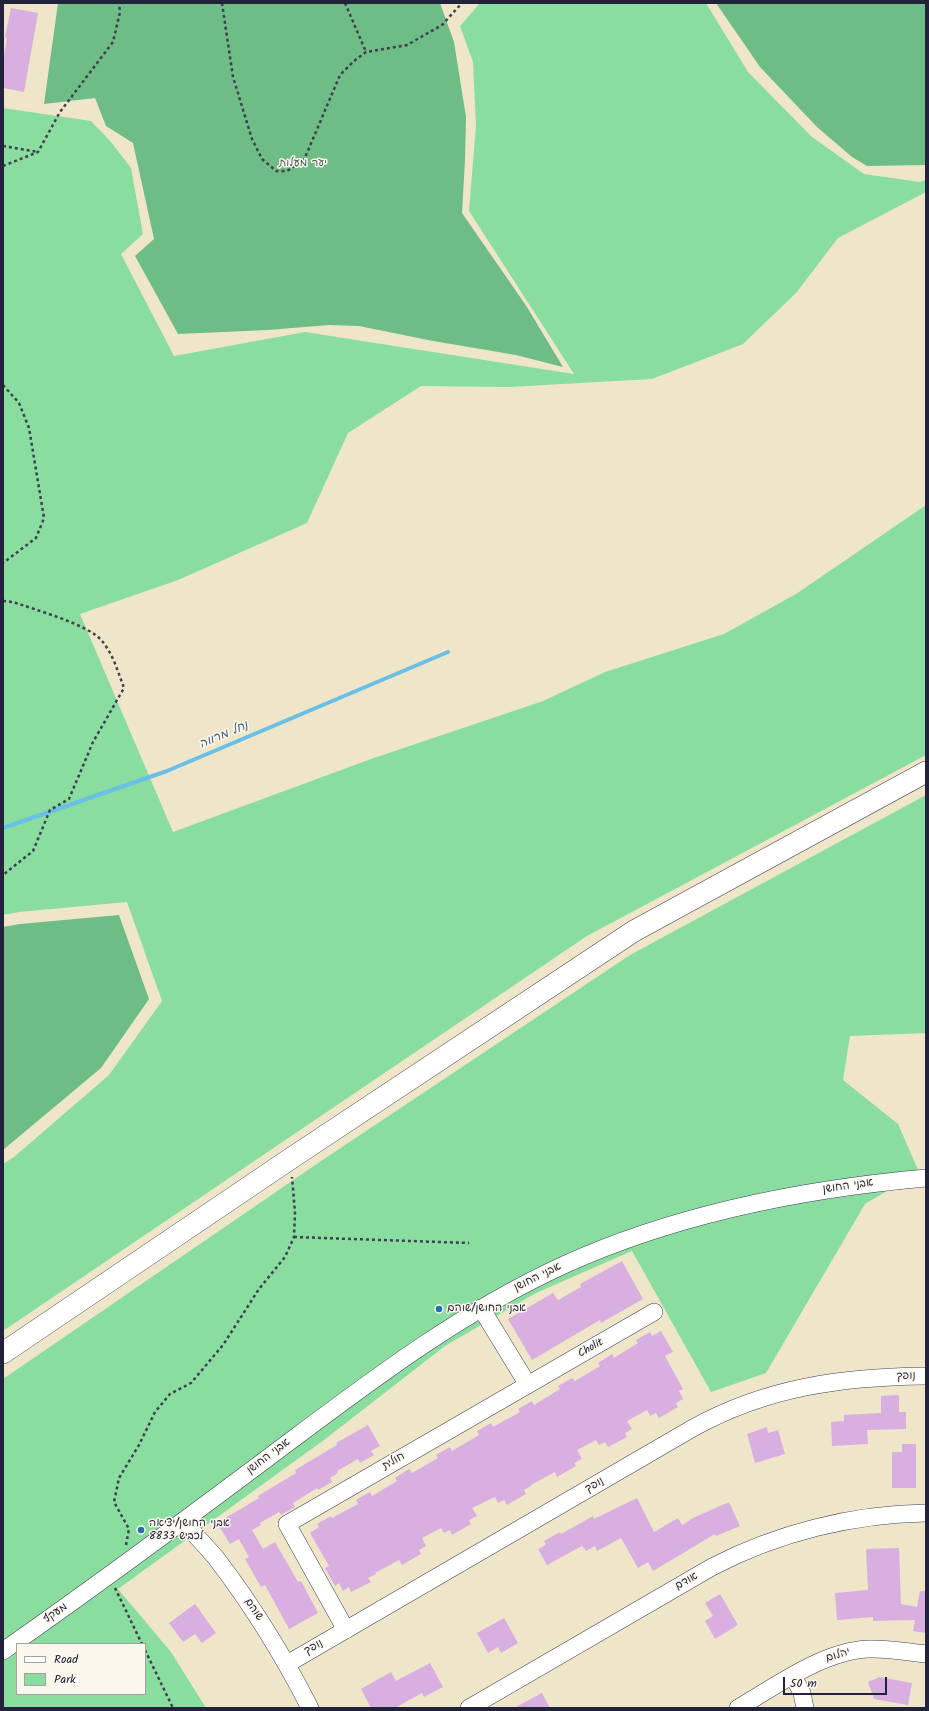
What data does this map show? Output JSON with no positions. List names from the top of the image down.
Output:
{
  "streets": {
    "street": [
      "אבני החושן",
      "Cholit",
      "נופך",
      "חולית",
      "אודם",
      "שוהם",
      "מעקף",
      "יהלום"
    ]
  },
  "crossings": [
    ["אבני החושן", "שוהם"],
    ["אבני החושן", "מעקף"],
    ["Cholit", "חולית"],
    ["נופך", "חולית"],
    ["נופך", "שוהם"]
  ],
  "water": ["נחל מרווה"],
  "parks": ["יער מעלות"],
  "places": ["אבני החושן/שוהם", "אבני החושן/יציאה לכביש 8833"],
  "legend": ["Road", "Park"],
  "scale_bar": "50 m"
}
